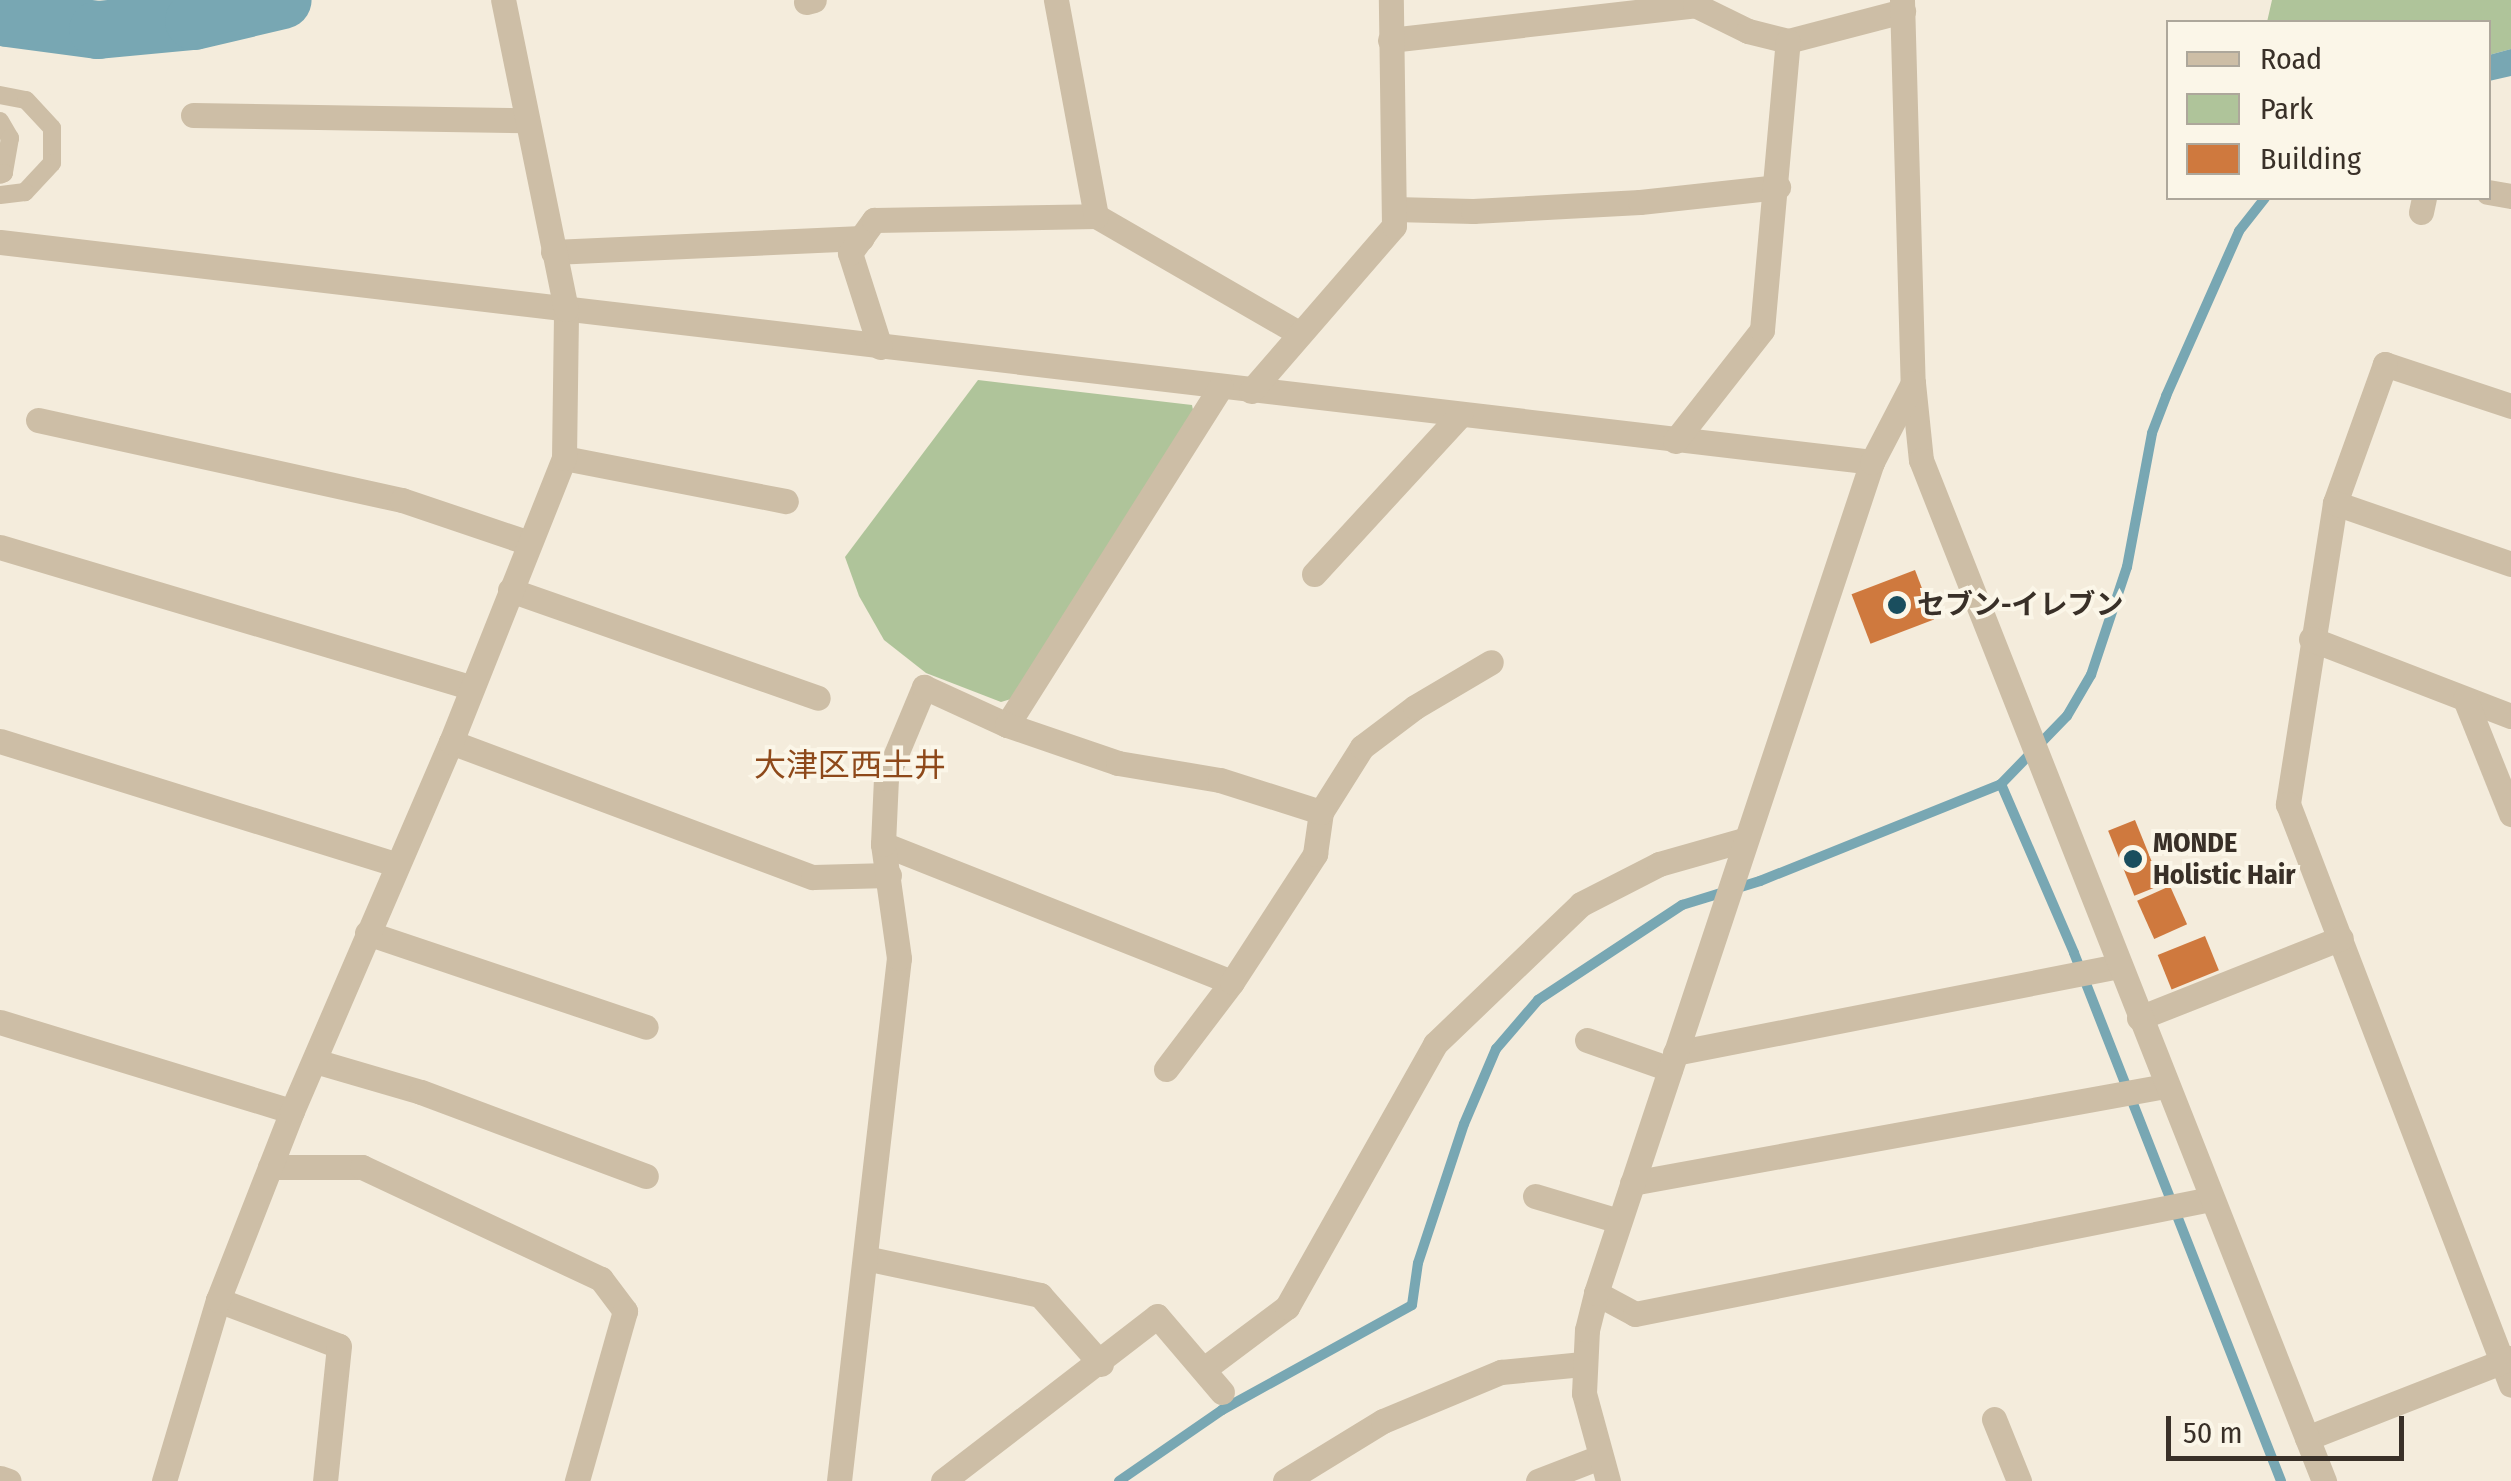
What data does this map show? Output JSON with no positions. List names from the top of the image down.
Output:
{
  "districts": ["大津区西土井"],
  "places": ["セブン-イレブン", "MONDE Holistic Hair"],
  "legend": ["Road", "Park", "Building"],
  "scale_bar": "50 m"
}
